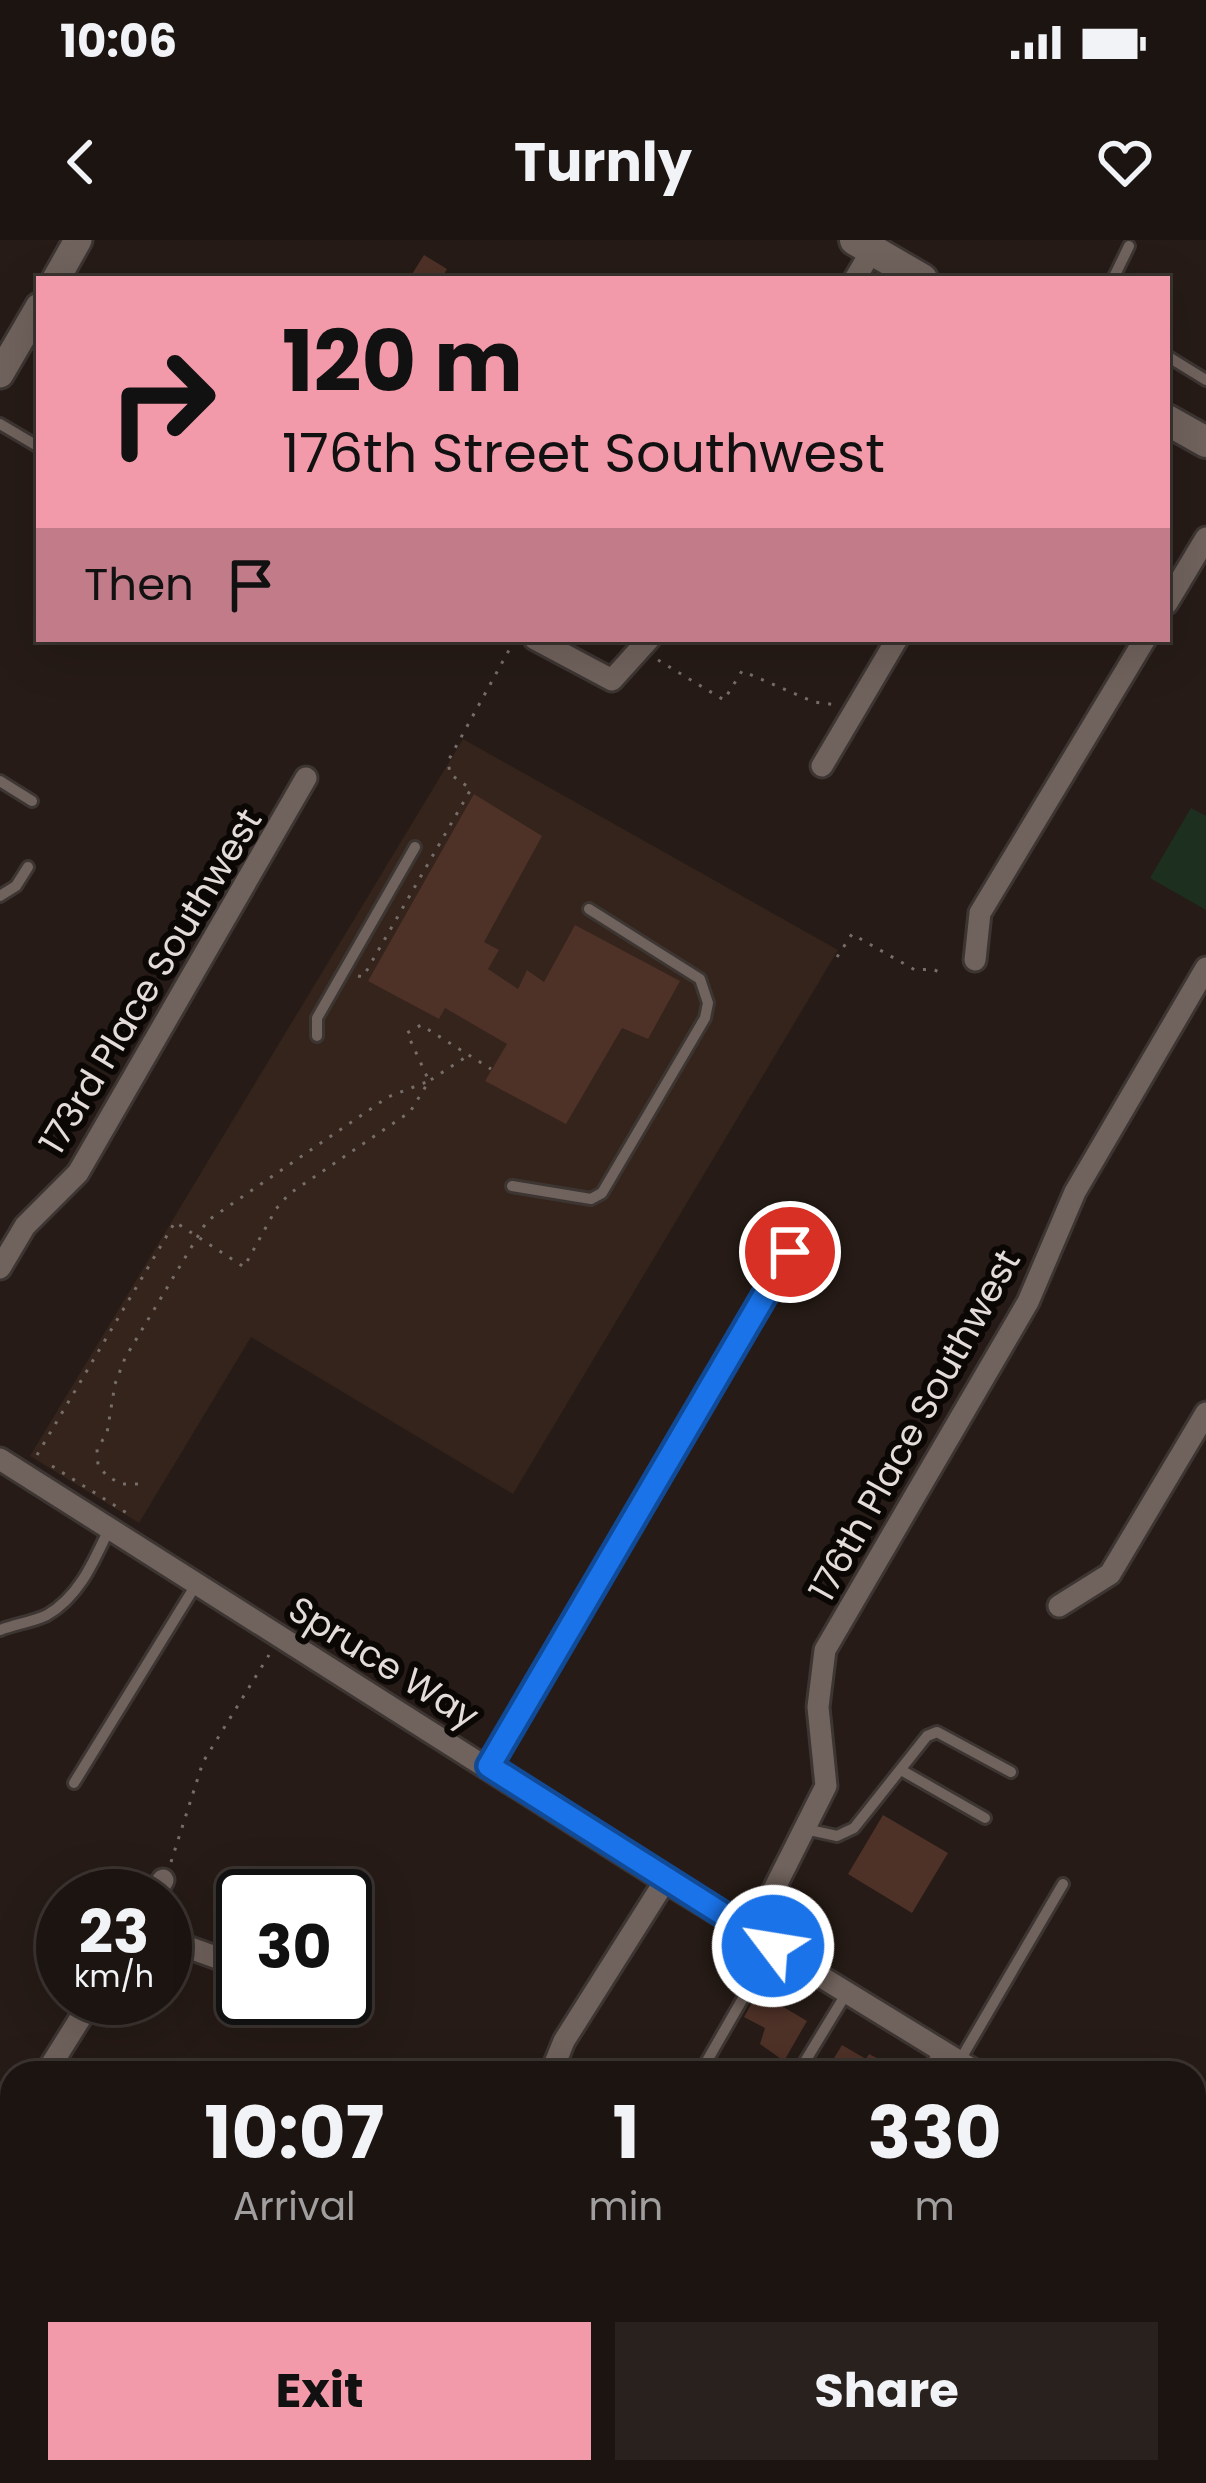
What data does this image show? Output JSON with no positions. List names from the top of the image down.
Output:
{
  "streets": {
    "street": ["173rd Place Southwest", "176th Place Southwest", "Spruce Way"]
  },
  "crossings": [
    ["176th Place Southwest", "Spruce Way"]
  ],
  "page": {
    "status": "10:06",
    "header": "Turnly",
    "turn": ["120 m", "176th Street Southwest"],
    "then": "Then",
    "speed": "23 km/h",
    "limit": "30",
    "eta": [
      "10:07",
      "Arrival",
      "1",
      "min",
      "330",
      "m"
    ],
    "buttons": ["Exit", "Share"]
  }
}
